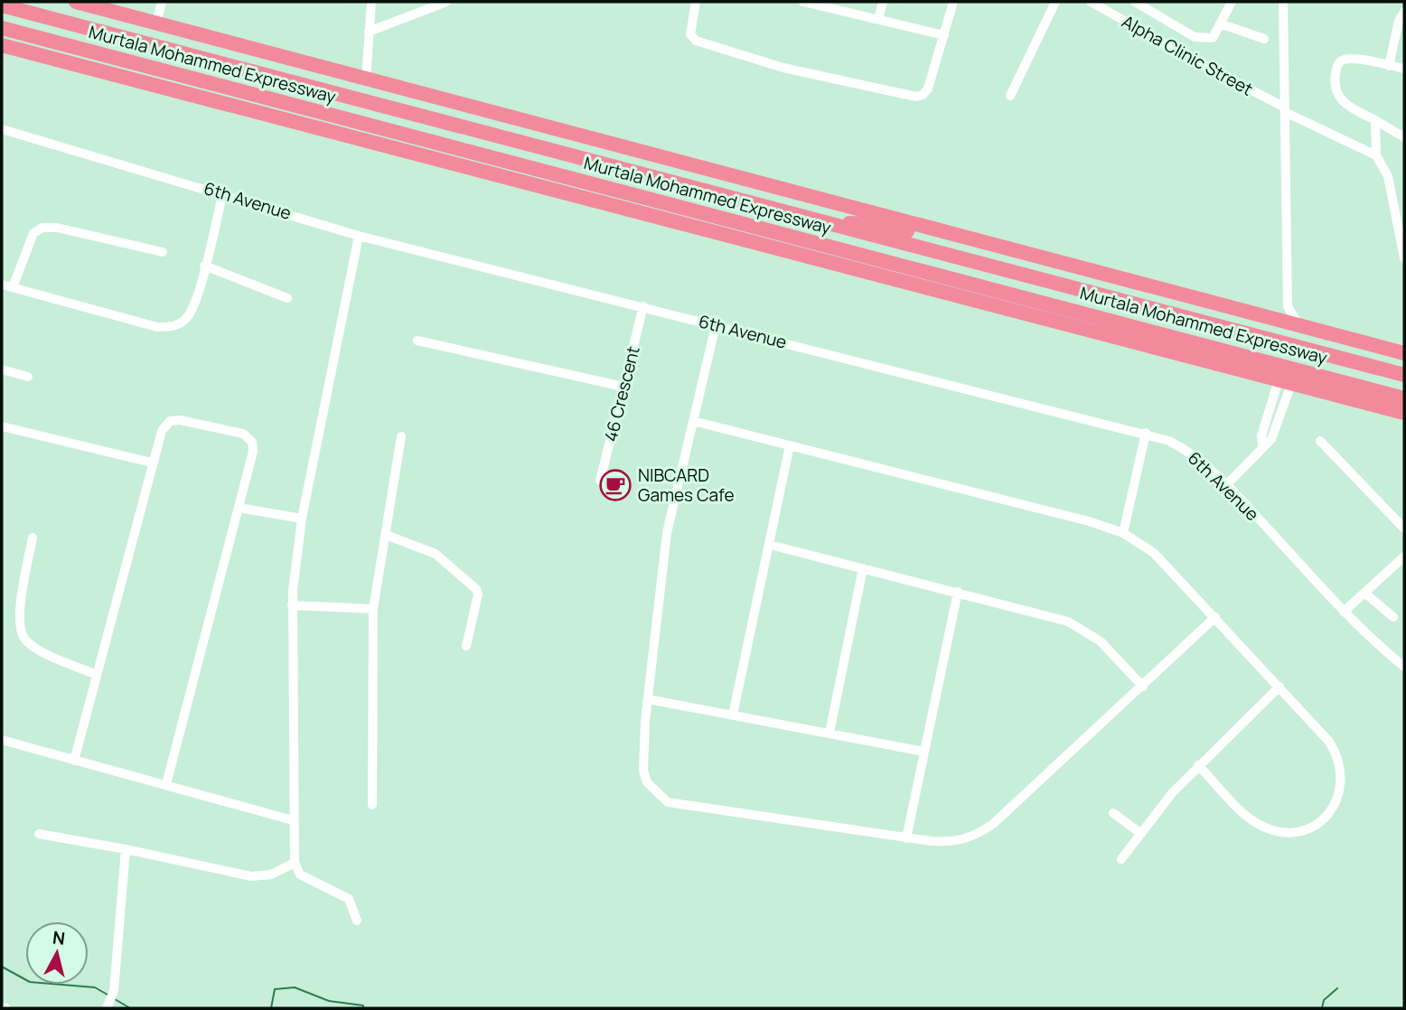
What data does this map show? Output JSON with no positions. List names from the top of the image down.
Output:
{
  "streets": {
    "highway": ["Murtala Mohammed Expressway"],
    "street": ["Alpha Clinic Street", "6th Avenue", "46 Crescent"]
  },
  "crossings": [
    ["6th Avenue", "46 Crescent"]
  ],
  "places": {
    "cafe": ["NIBCARD Games Cafe"]
  },
  "north": "top"
}
